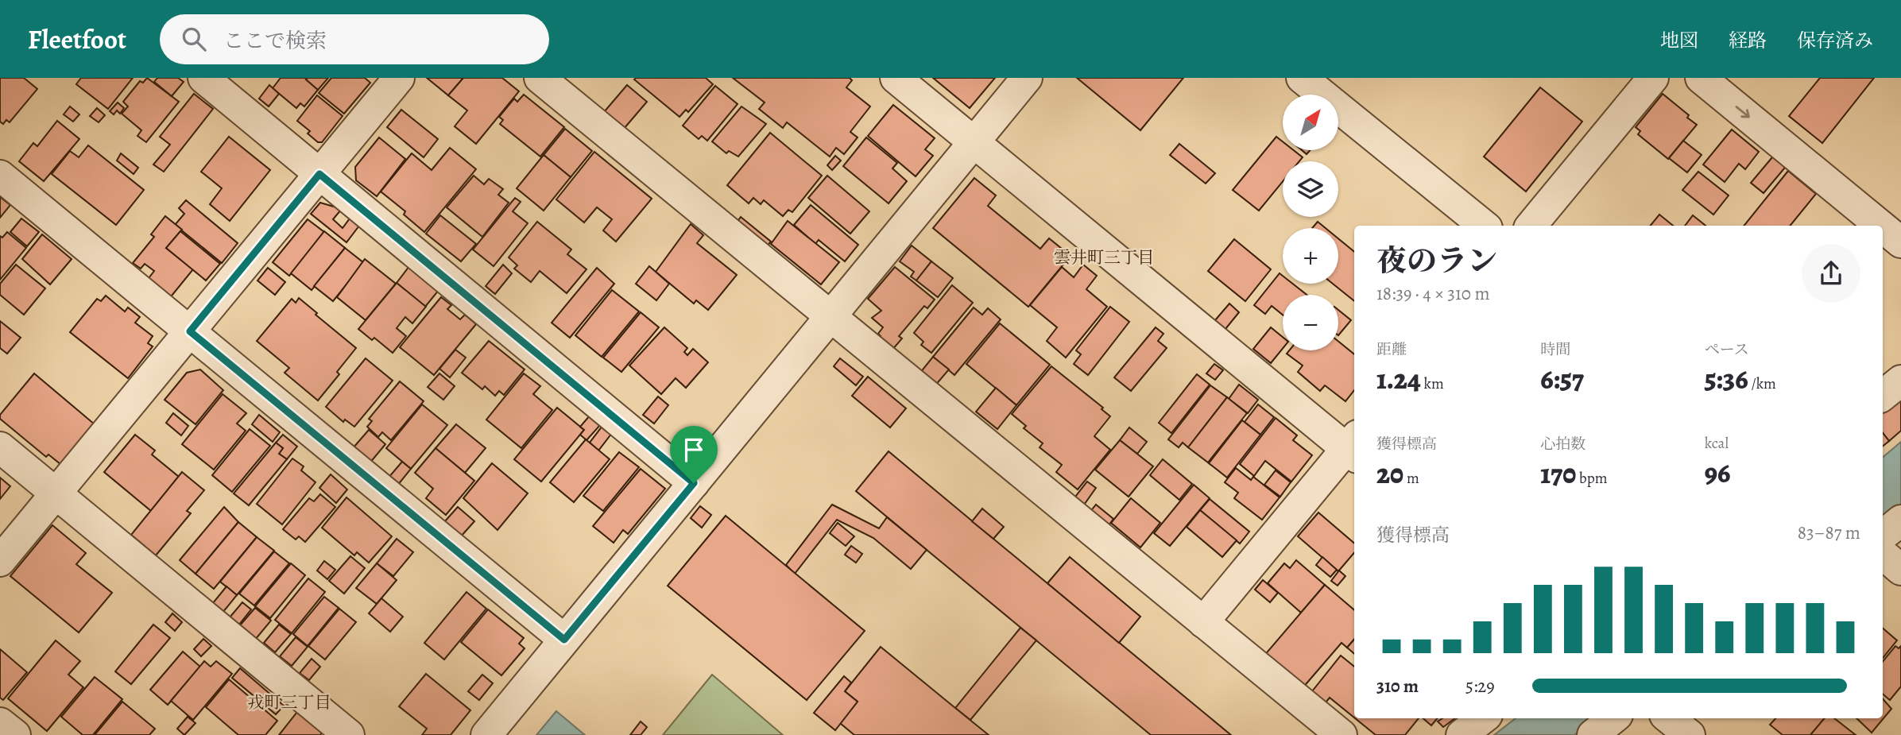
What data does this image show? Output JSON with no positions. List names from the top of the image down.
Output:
{
  "districts": ["雲井町三丁目", "戎町三丁目"],
  "north": "top right",
  "page": {
    "header": "Fleetfoot",
    "search": "ここで検索",
    "nav": ["地図", "経路", "保存済み"],
    "map_buttons": ["+", "−"],
    "heading": ["夜のラン", "18:39 · 4 × 310 m"],
    "stats": [
      ["距離", "1.24 km"],
      ["時間", "6:57"],
      ["ペース", "5:36 /km"],
      ["獲得標高", "20 m"],
      ["心拍数", "170 bpm"],
      ["kcal", "96"]
    ],
    "chart": ["獲得標高", "83–87 m"],
    "list": [
      {
        "name": "310 m",
        "note": "5:29"
      }
    ]
  }
}
